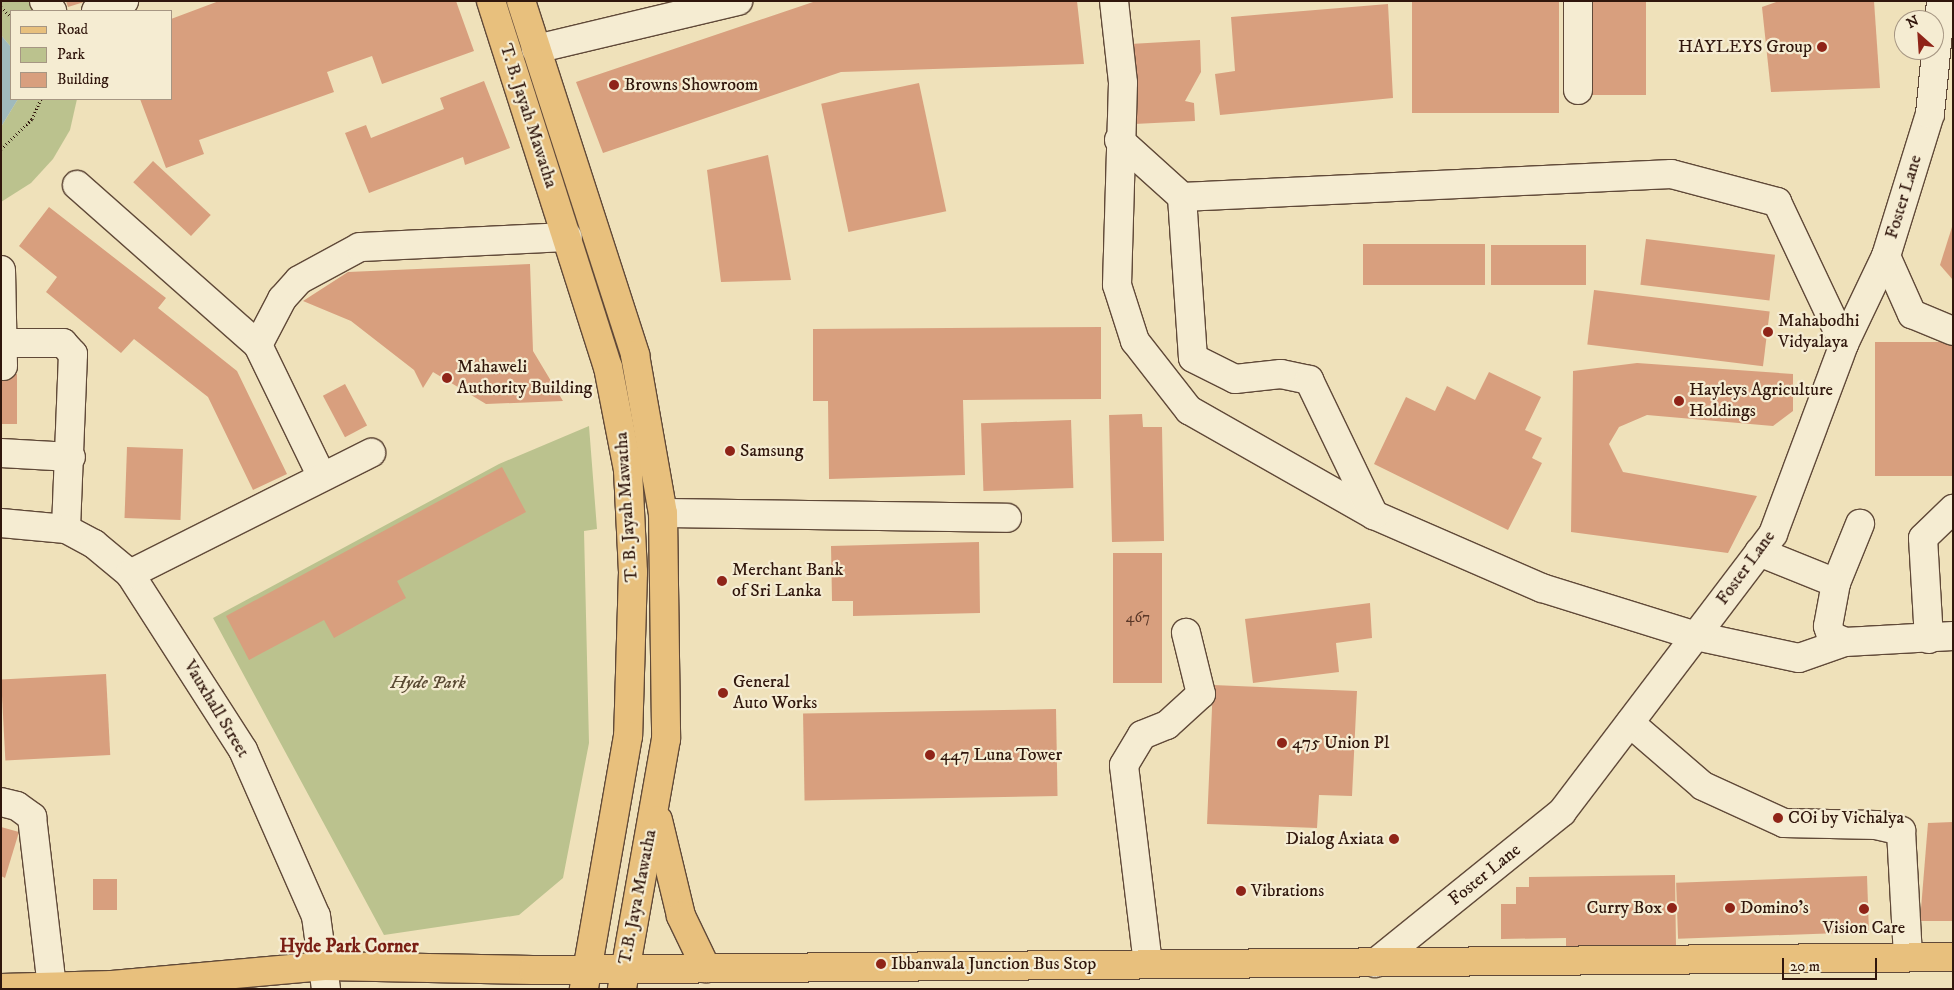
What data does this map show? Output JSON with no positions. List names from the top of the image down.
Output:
{
  "streets": {
    "main road": ["T. B. Jayah Mawatha", "T.B. Jaya Mawatha"],
    "street": ["Foster Lane", "Vauxhall Street"]
  },
  "crossings": [
    ["T. B. Jayah Mawatha", "T.B. Jaya Mawatha"]
  ],
  "districts": ["Hyde Park Corner"],
  "parks": ["Hyde Park"],
  "places": [
    "HAYLEYS Group",
    "Browns Showroom",
    "Mahabodhi Vidyalaya",
    "Mahaweli Authority Building",
    "Hayleys Agriculture Holdings",
    "Samsung",
    "Merchant Bank of Sri Lanka",
    "General Auto Works",
    "475 Union Pl",
    "447 Luna Tower",
    "COi by Vichalya",
    "Dialog Axiata",
    "Vibrations",
    "Curry Box",
    "Domino's",
    "Vision Care",
    "Ibbanwala Junction Bus Stop"
  ],
  "house_numbers": ["467"],
  "legend": ["Road", "Park", "Building"],
  "scale_bar": "20 m",
  "north": "top left"
}
